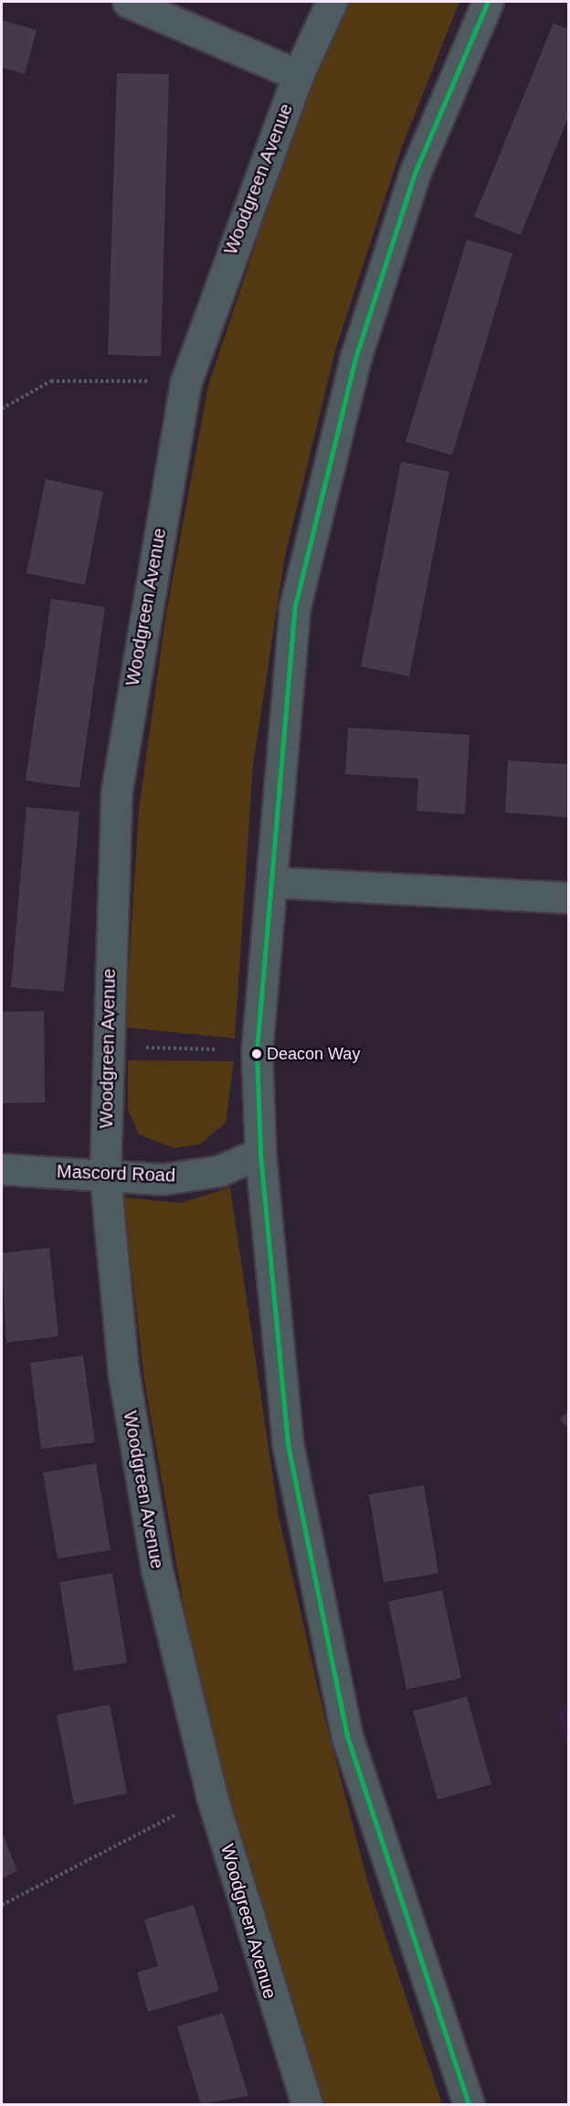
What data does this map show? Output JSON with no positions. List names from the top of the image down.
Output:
{
  "streets": {
    "street": ["Woodgreen Avenue", "Mascord Road"]
  },
  "crossings": [
    ["Woodgreen Avenue", "Mascord Road"]
  ],
  "places": ["Deacon Way"]
}
